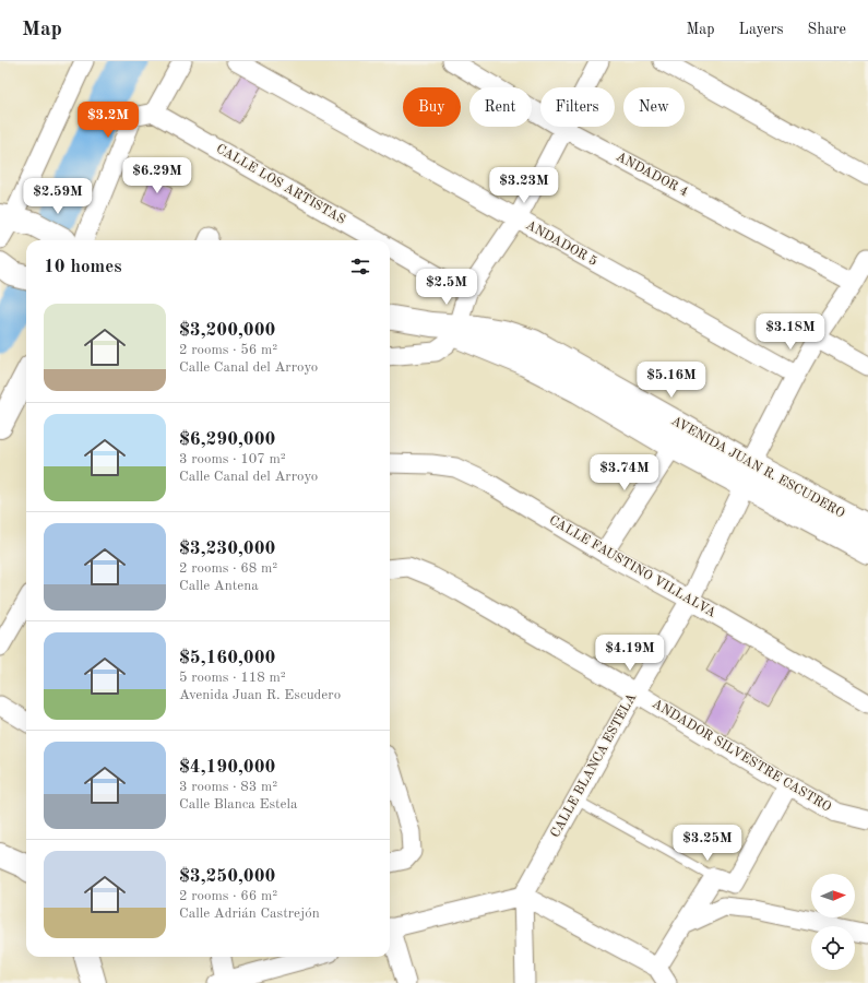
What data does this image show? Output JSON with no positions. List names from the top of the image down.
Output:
{
  "streets": {
    "main road": ["AVENIDA JUAN R. ESCUDERO"],
    "street": [
      "ANDADOR 4",
      "CALLE LOS ARTISTAS",
      "ANDADOR 5",
      "CALLE FAUSTINO VILLALVA",
      "ANDADOR SILVESTRE CASTRO",
      "CALLE BLANCA ESTELA"
    ]
  },
  "crossings": [
    ["ANDADOR 4", "CALLE BLANCA ESTELA"],
    ["ANDADOR 5", "CALLE BLANCA ESTELA"],
    ["AVENIDA JUAN R. ESCUDERO", "CALLE BLANCA ESTELA"],
    ["CALLE FAUSTINO VILLALVA", "CALLE BLANCA ESTELA"],
    ["ANDADOR SILVESTRE CASTRO", "CALLE BLANCA ESTELA"]
  ],
  "north": "right",
  "page": {
    "header": "Map",
    "nav": ["Map", "Layers", "Share"],
    "chip": [
      "Buy",
      "Rent",
      "Filters",
      "New"
    ],
    "price": [
      "$3.2M",
      "$6.29M",
      "$3.23M",
      "$2.59M",
      "$2.5M",
      "$3.18M",
      "$5.16M",
      "$3.74M",
      "$4.19M",
      "$3.25M"
    ],
    "heading": "10 homes",
    "list": [
      {
        "name": "$3,200,000",
        "note": "2 rooms · 56 m² · Calle Canal del Arroyo"
      },
      {
        "name": "$6,290,000",
        "note": "3 rooms · 107 m² · Calle Canal del Arroyo"
      },
      {
        "name": "$3,230,000",
        "note": "2 rooms · 68 m² · Calle Antena"
      },
      {
        "name": "$5,160,000",
        "note": "5 rooms · 118 m² · Avenida Juan R. Escudero"
      },
      {
        "name": "$4,190,000",
        "note": "3 rooms · 83 m² · Calle Blanca Estela"
      },
      {
        "name": "$3,250,000",
        "note": "2 rooms · 66 m² · Calle Adrián Castrejón"
      }
    ]
  }
}
